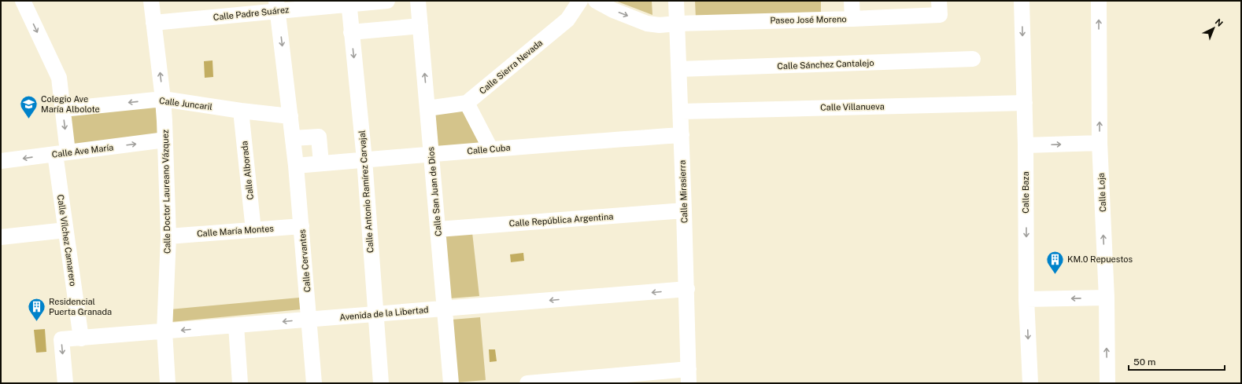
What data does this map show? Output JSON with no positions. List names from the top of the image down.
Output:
{
  "streets": {
    "street": [
      "Calle Padre Suárez",
      "Paseo José Moreno",
      "Calle Sánchez Cantalejo",
      "Calle Sierra Nevada",
      "Calle Juncaril",
      "Calle Villanueva",
      "Calle Cuba",
      "Calle Ave María",
      "Calle Alborada",
      "Calle Doctor Laureano Vázquez",
      "Calle Antonio Ramírez Carvajal",
      "Calle San Juan de Dios",
      "Calle Mirasierra",
      "Calle Baza",
      "Calle Loja",
      "Calle República Argentina",
      "Calle María Montes",
      "Calle Vílchez Camarero",
      "Calle Cervantes",
      "Avenida de la Libertad"
    ]
  },
  "crossings": [
    ["Calle Padre Suárez", "Calle Doctor Laureano Vázquez"],
    ["Calle Padre Suárez", "Calle Antonio Ramírez Carvajal"],
    ["Calle Padre Suárez", "Calle Cervantes"],
    ["Paseo José Moreno", "Calle Mirasierra"],
    ["Calle Sánchez Cantalejo", "Calle Mirasierra"],
    ["Calle Juncaril", "Calle Alborada"],
    ["Calle Juncaril", "Calle Doctor Laureano Vázquez"],
    ["Calle Juncaril", "Calle Vílchez Camarero"],
    ["Calle Juncaril", "Calle Cervantes"],
    ["Calle Villanueva", "Calle Mirasierra"],
    ["Calle Villanueva", "Calle Baza"],
    ["Calle Cuba", "Calle Antonio Ramírez Carvajal"],
    ["Calle Cuba", "Calle San Juan de Dios"],
    ["Calle Cuba", "Calle Mirasierra"],
    ["Calle Cuba", "Calle Cervantes"],
    ["Calle Ave María", "Calle Doctor Laureano Vázquez"],
    ["Calle Ave María", "Calle Vílchez Camarero"],
    ["Calle Alborada", "Calle María Montes"],
    ["Calle Doctor Laureano Vázquez", "Calle María Montes"],
    ["Calle Doctor Laureano Vázquez", "Avenida de la Libertad"],
    ["Calle Antonio Ramírez Carvajal", "Avenida de la Libertad"],
    ["Calle San Juan de Dios", "Calle República Argentina"],
    ["Calle San Juan de Dios", "Avenida de la Libertad"],
    ["Calle Mirasierra", "Calle República Argentina"],
    ["Calle Mirasierra", "Avenida de la Libertad"],
    ["Calle María Montes", "Calle Cervantes"],
    ["Calle Vílchez Camarero", "Avenida de la Libertad"],
    ["Calle Cervantes", "Avenida de la Libertad"]
  ],
  "one_way": [
    "Calle Juncaril",
    "Calle Baza",
    "Calle Loja",
    "Calle Vílchez Camarero"
  ],
  "places": {
    "school or university": ["Colegio Ave María Albolote"],
    "building": ["KM.0 Repuestos", "Residencial Puerta Granada"]
  },
  "scale_bar": "50 m",
  "north": "top right"
}
